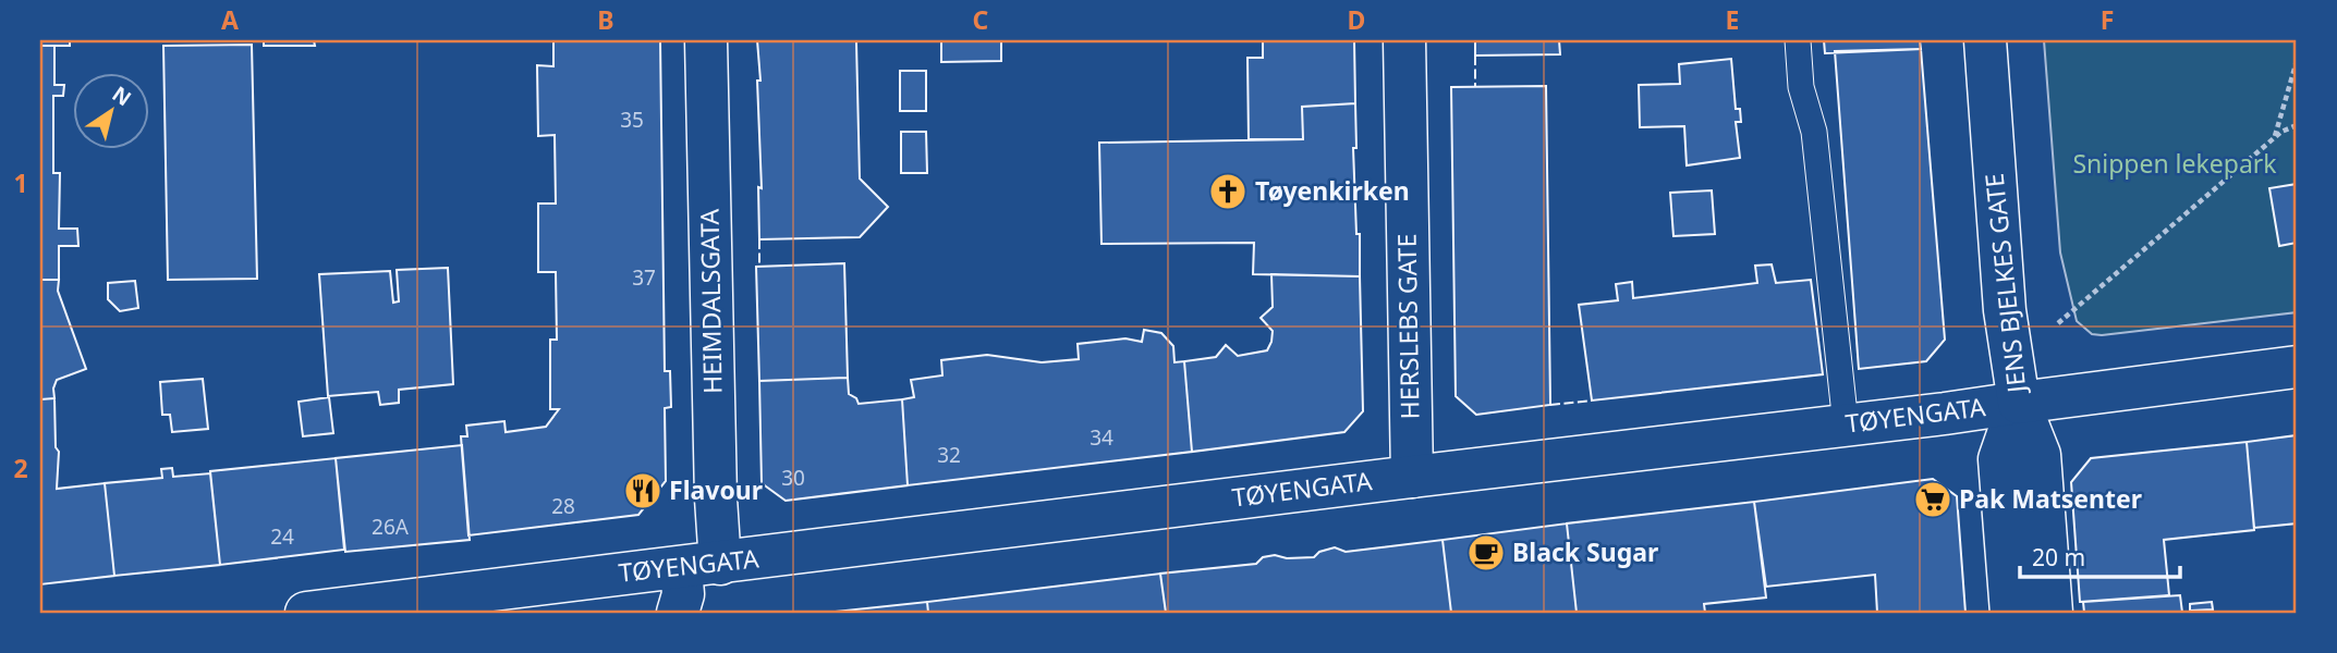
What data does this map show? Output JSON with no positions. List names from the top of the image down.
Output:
{
  "streets": {
    "street": [
      "JENS BJELKES GATE",
      "HEIMDALSGATA",
      "HERSLEBS GATE",
      "TØYENGATA"
    ]
  },
  "crossings": [
    ["JENS BJELKES GATE", "TØYENGATA"],
    ["HEIMDALSGATA", "TØYENGATA"],
    ["HERSLEBS GATE", "TØYENGATA"]
  ],
  "parks": ["Snippen lekepark"],
  "places": {
    "church": ["Tøyenkirken"],
    "restaurant": ["Flavour"],
    "supermarket": ["Pak Matsenter"],
    "cafe": ["Black Sugar"]
  },
  "house_numbers": [
    "35",
    "37",
    "34",
    "32",
    "30",
    "28",
    "26A",
    "24"
  ],
  "scale_bar": "20 m",
  "north": "top right",
  "grid": {
    "columns": [
      "A",
      "B",
      "C",
      "D",
      "E",
      "F"
    ],
    "rows": ["1", "2"]
  }
}
